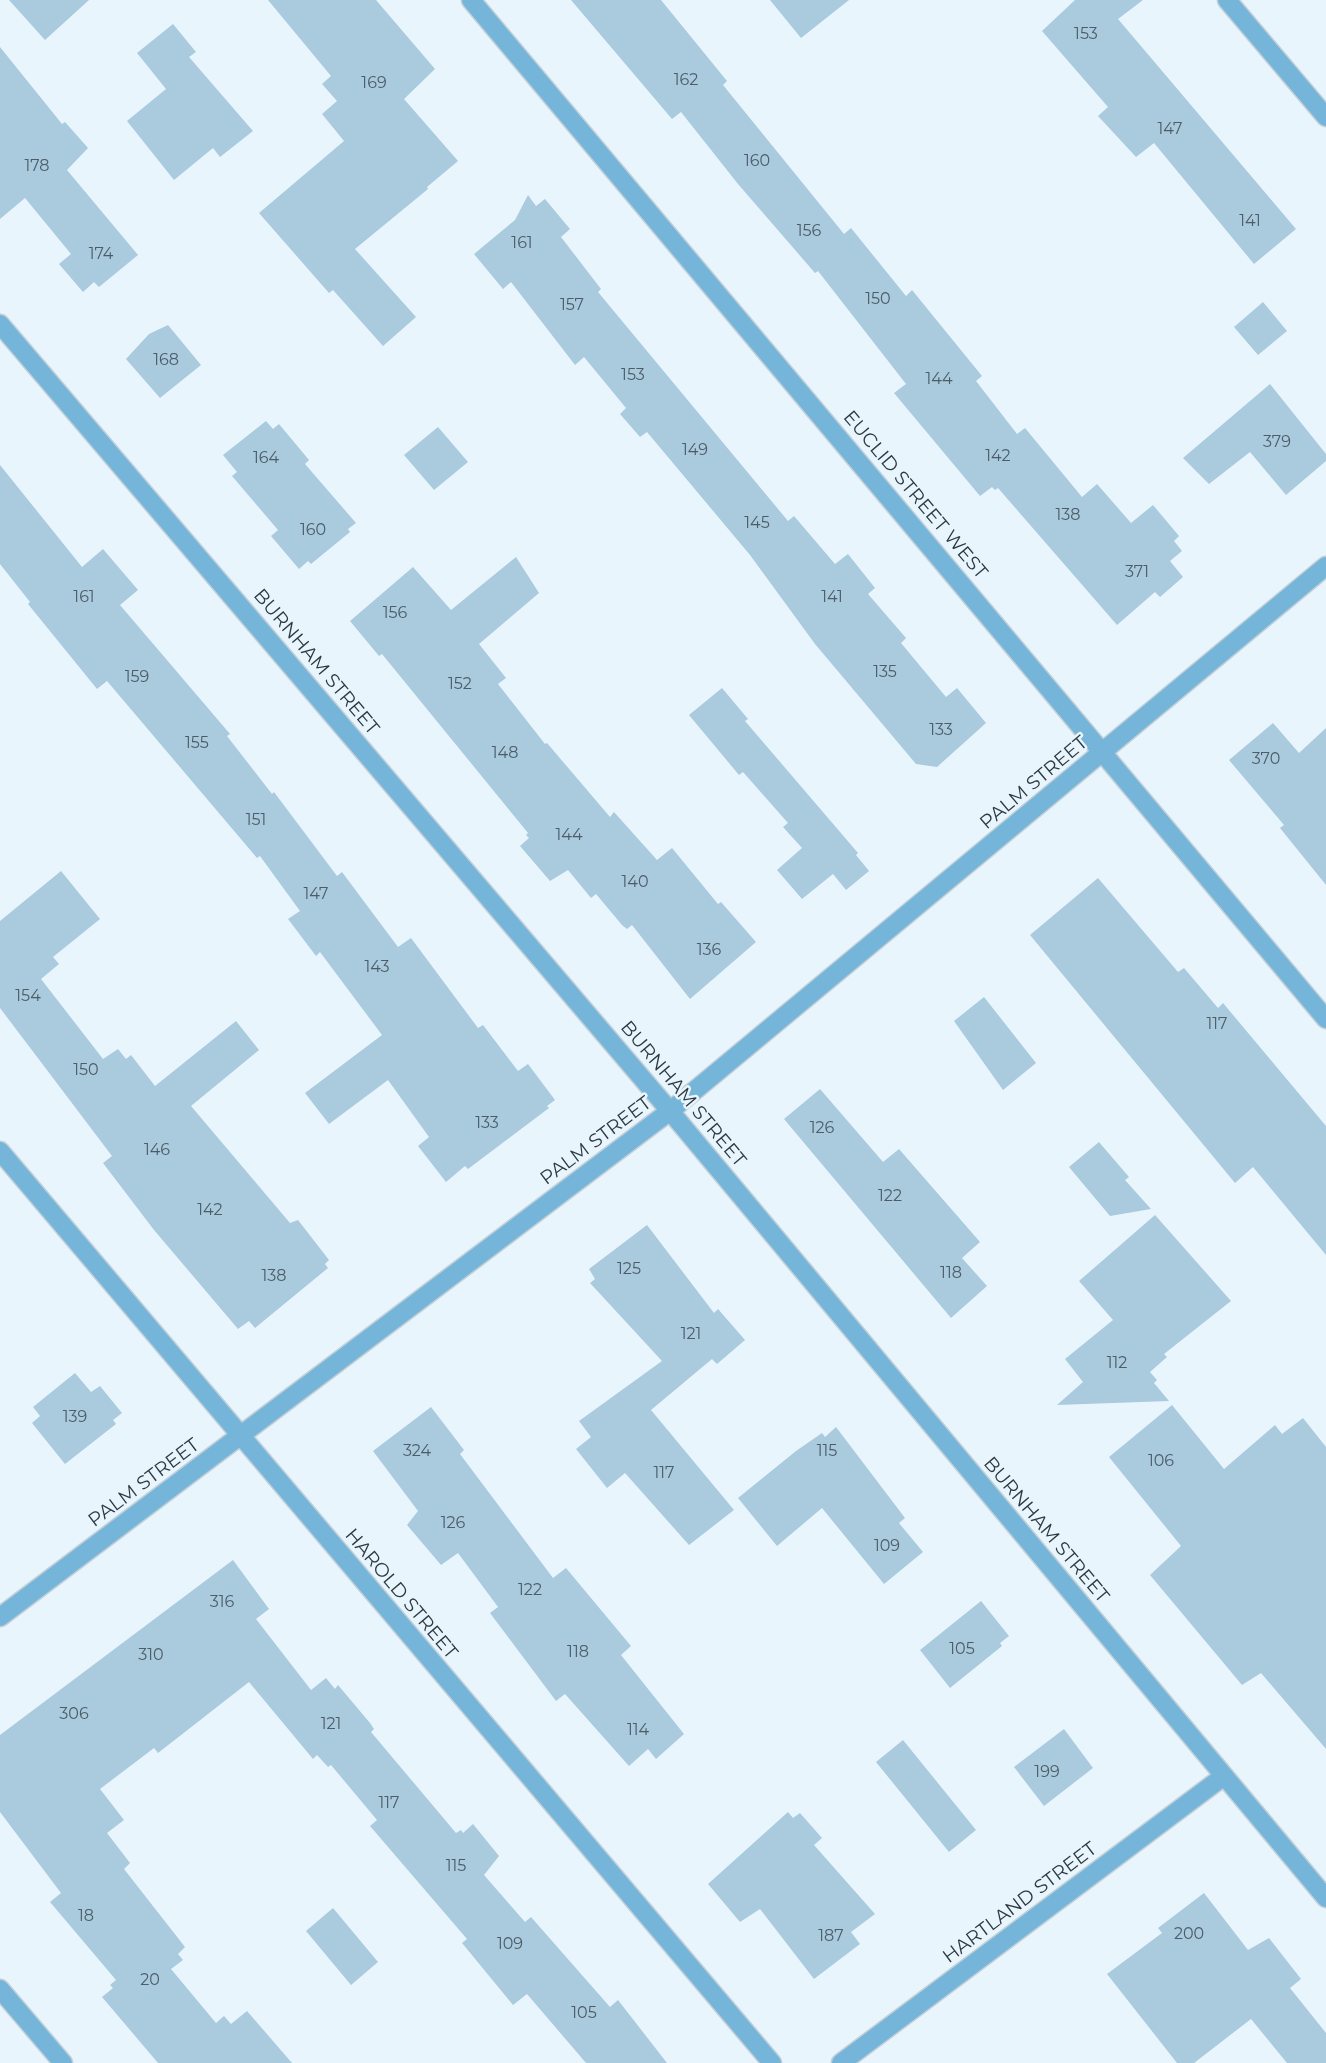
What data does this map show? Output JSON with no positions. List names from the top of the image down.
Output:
{
  "streets": {
    "street": [
      "EUCLID STREET WEST",
      "BURNHAM STREET",
      "PALM STREET",
      "HAROLD STREET",
      "HARTLAND STREET"
    ]
  },
  "crossings": [
    ["EUCLID STREET WEST", "PALM STREET"],
    ["BURNHAM STREET", "PALM STREET"],
    ["BURNHAM STREET", "HARTLAND STREET"],
    ["PALM STREET", "HAROLD STREET"]
  ],
  "house_numbers": [
    "153",
    "162",
    "169",
    "147",
    "160",
    "178",
    "141",
    "156",
    "161",
    "174",
    "150",
    "157",
    "168",
    "153",
    "144",
    "379",
    "149",
    "142",
    "164",
    "138",
    "145",
    "160",
    "371",
    "161",
    "141",
    "156",
    "135",
    "159",
    "152",
    "133",
    "155",
    "148",
    "370",
    "151",
    "144",
    "140",
    "147",
    "136",
    "143",
    "154",
    "117",
    "150",
    "133",
    "126",
    "146",
    "122",
    "142",
    "125",
    "118",
    "138",
    "121",
    "112",
    "139",
    "324",
    "115",
    "106",
    "117",
    "126",
    "109",
    "122",
    "316",
    "105",
    "118",
    "310",
    "306",
    "121",
    "114",
    "199",
    "117",
    "115",
    "18",
    "200",
    "187",
    "109",
    "20",
    "105"
  ]
}
